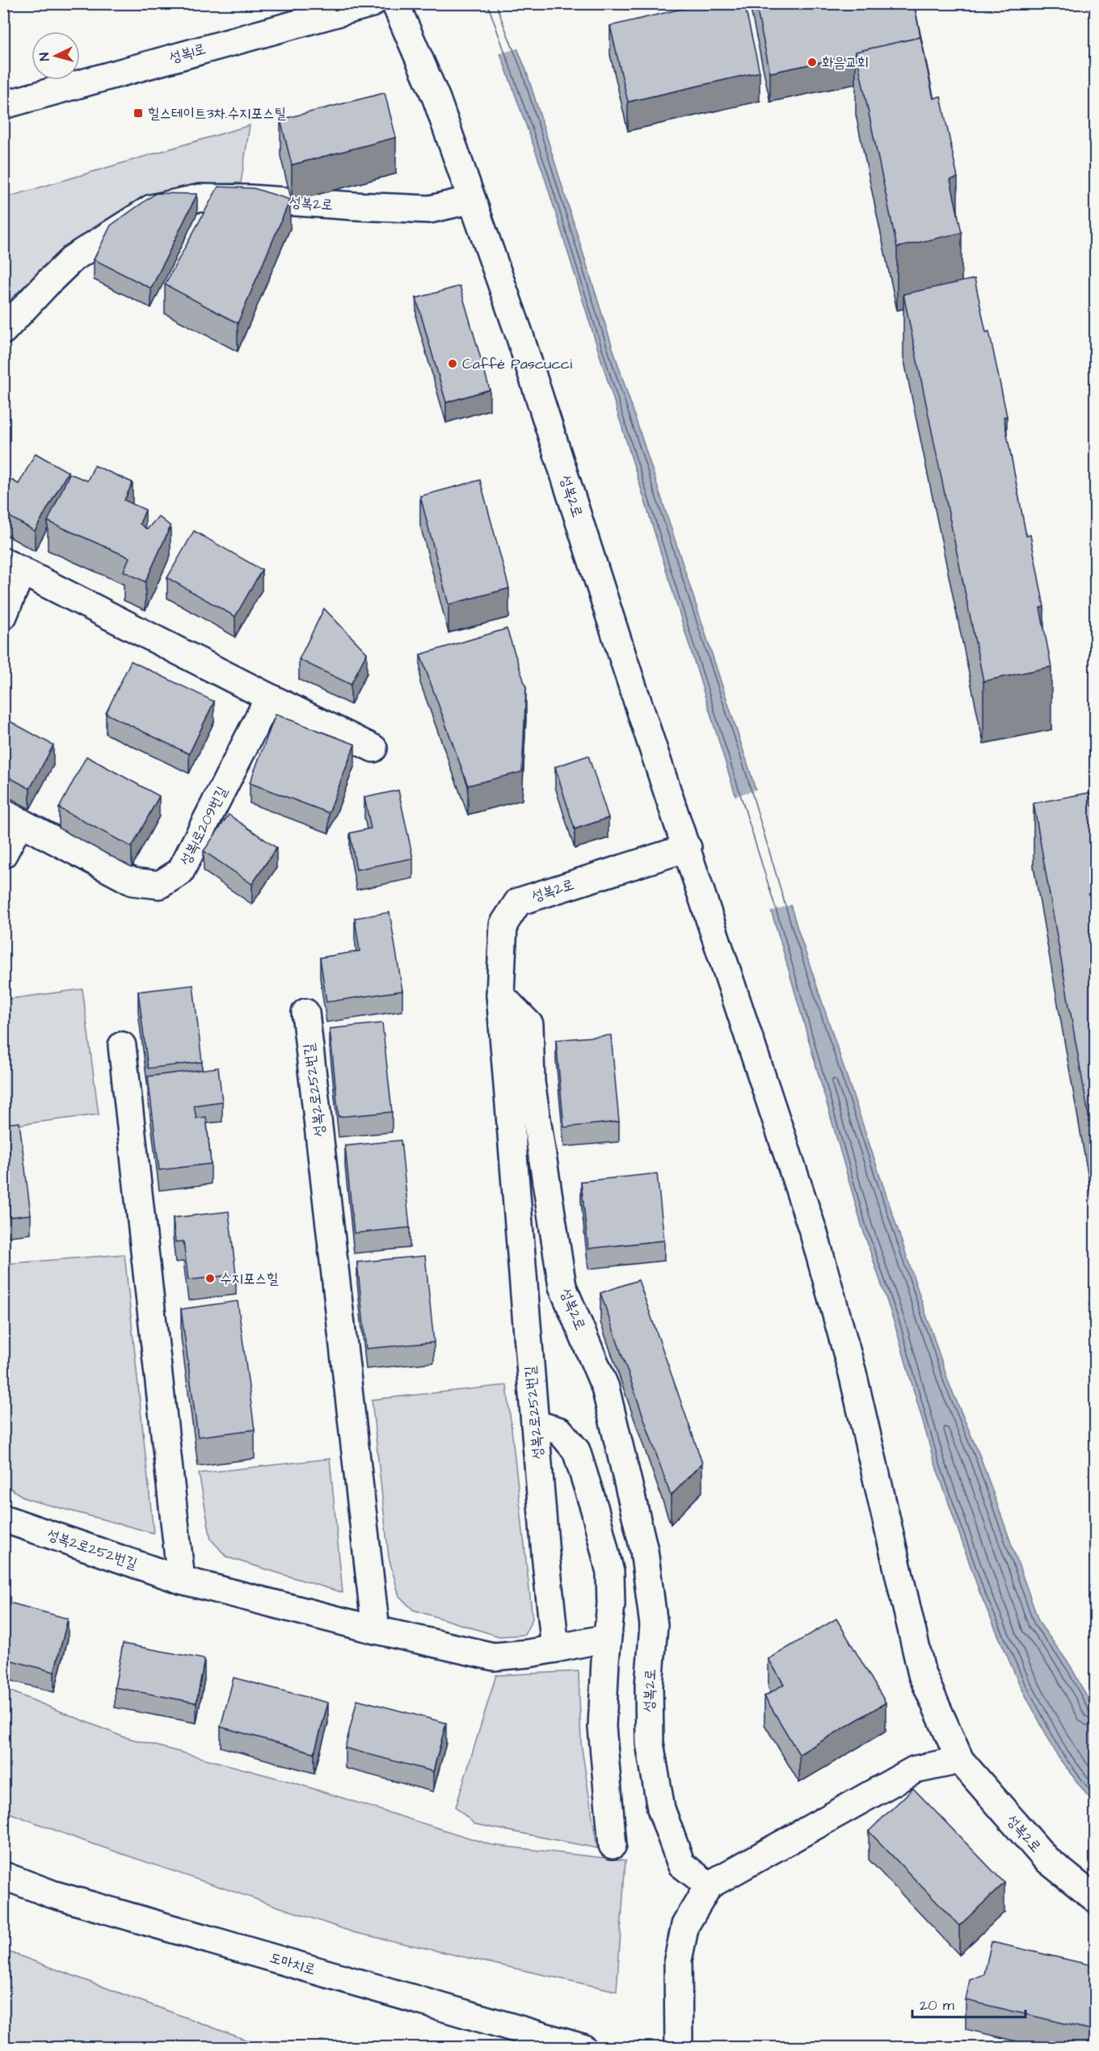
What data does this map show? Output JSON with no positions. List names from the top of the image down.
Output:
{
  "streets": {
    "street": [
      "성복1로",
      "성복2로",
      "성복1로209번길",
      "성복2로252번길",
      "도마치로"
    ]
  },
  "crossings": [
    ["성복2로", "성복2로252번길"]
  ],
  "places": {
    "other": ["화음교회", "Caffè Pascucci", "수지포스힐"],
    "transit": ["힐스테이트3차.수지포스틸"]
  },
  "scale_bar": "20 m",
  "north": "left"
}
